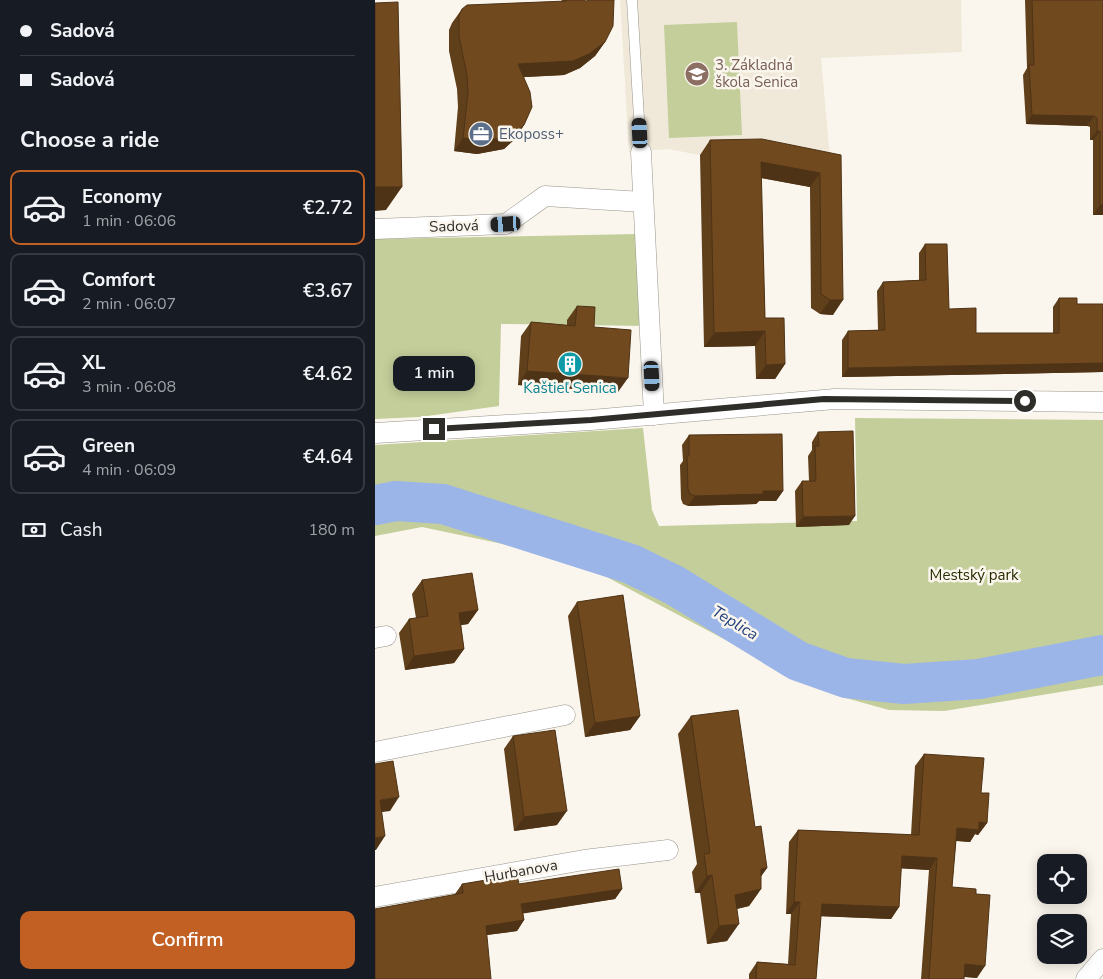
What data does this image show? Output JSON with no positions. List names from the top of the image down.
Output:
{
  "streets": {
    "street": ["Sadová", "Hurbanova"]
  },
  "water": ["Teplica"],
  "parks": ["Mestský park"],
  "places": {
    "school or university": ["3. Základná škola Senica"],
    "office": ["Ekoposs+"],
    "building": ["Kaštieľ Senica"]
  },
  "page": {
    "banner": ["Sadová", "Sadová"],
    "heading": "Choose a ride",
    "list": [
      {
        "name": "Economy",
        "note": "1 min · 06:06",
        "value": "€2.72"
      },
      {
        "name": "Comfort",
        "note": "2 min · 06:07",
        "value": "€3.67"
      },
      {
        "name": "XL",
        "note": "3 min · 06:08",
        "value": "€4.62"
      },
      {
        "name": "Green",
        "note": "4 min · 06:09",
        "value": "€4.64"
      }
    ],
    "bubble": "1 min",
    "pay": ["Cash", "180 m"],
    "buttons": "Confirm"
  }
}
